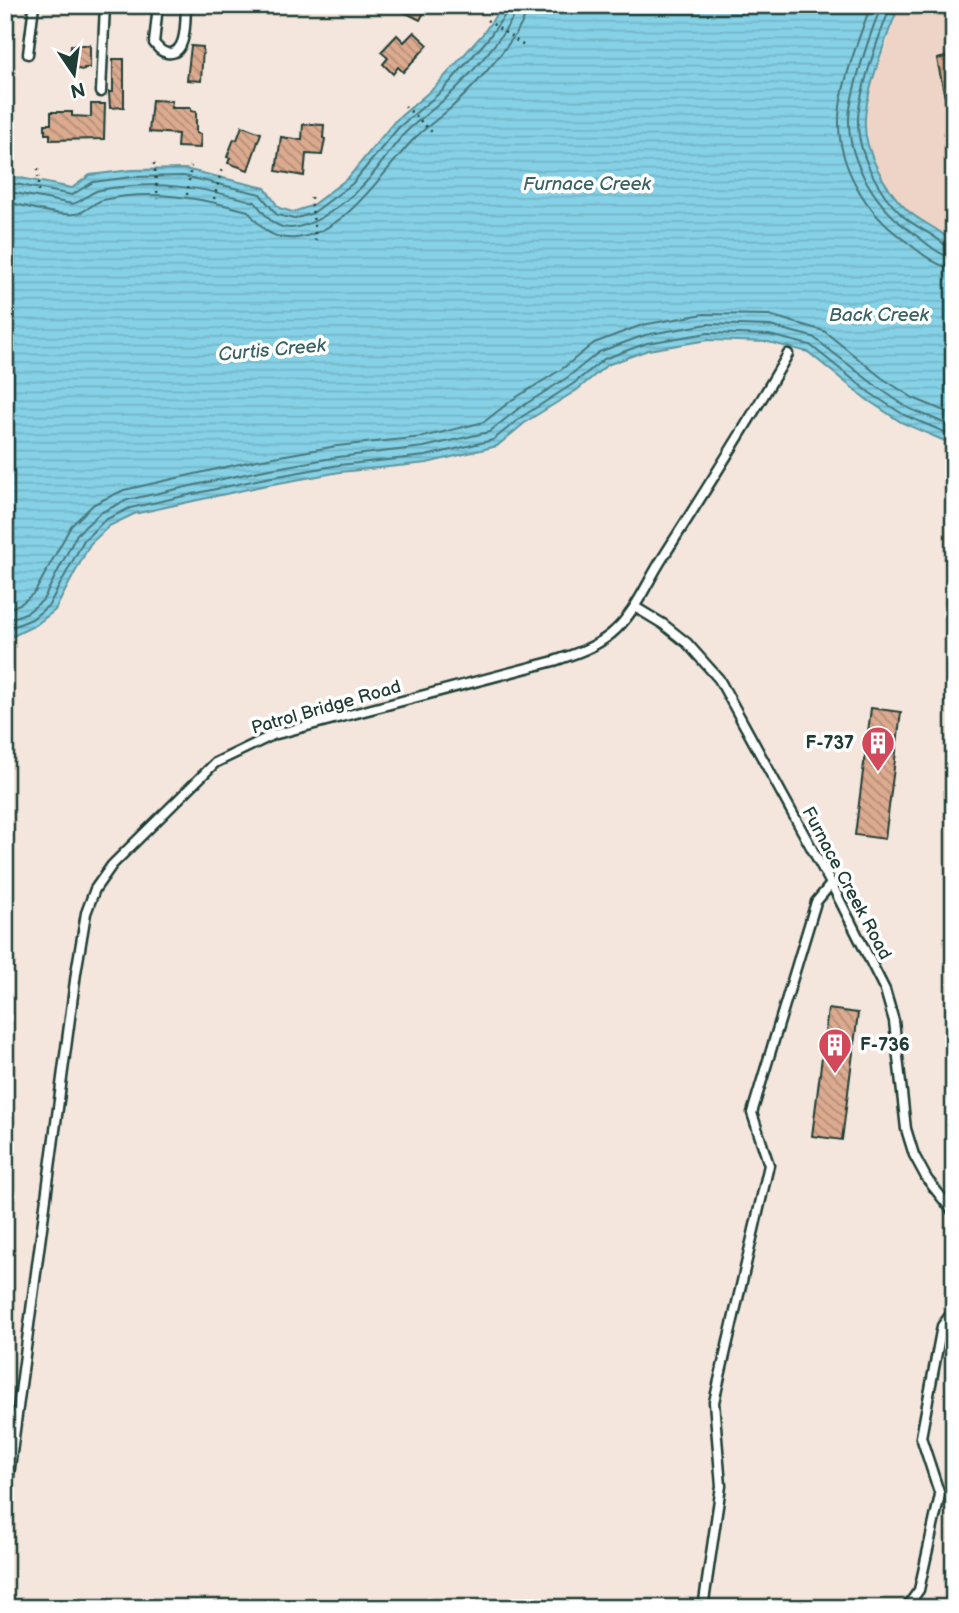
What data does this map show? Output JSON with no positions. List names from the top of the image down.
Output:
{
  "streets": {
    "lane": ["Patrol Bridge Road", "Furnace Creek Road"]
  },
  "crossings": [
    ["Patrol Bridge Road", "Furnace Creek Road"]
  ],
  "water": ["Furnace Creek", "Back Creek", "Curtis Creek"],
  "places": {
    "building": ["F-737", "F-736"]
  },
  "north": "bottom"
}
